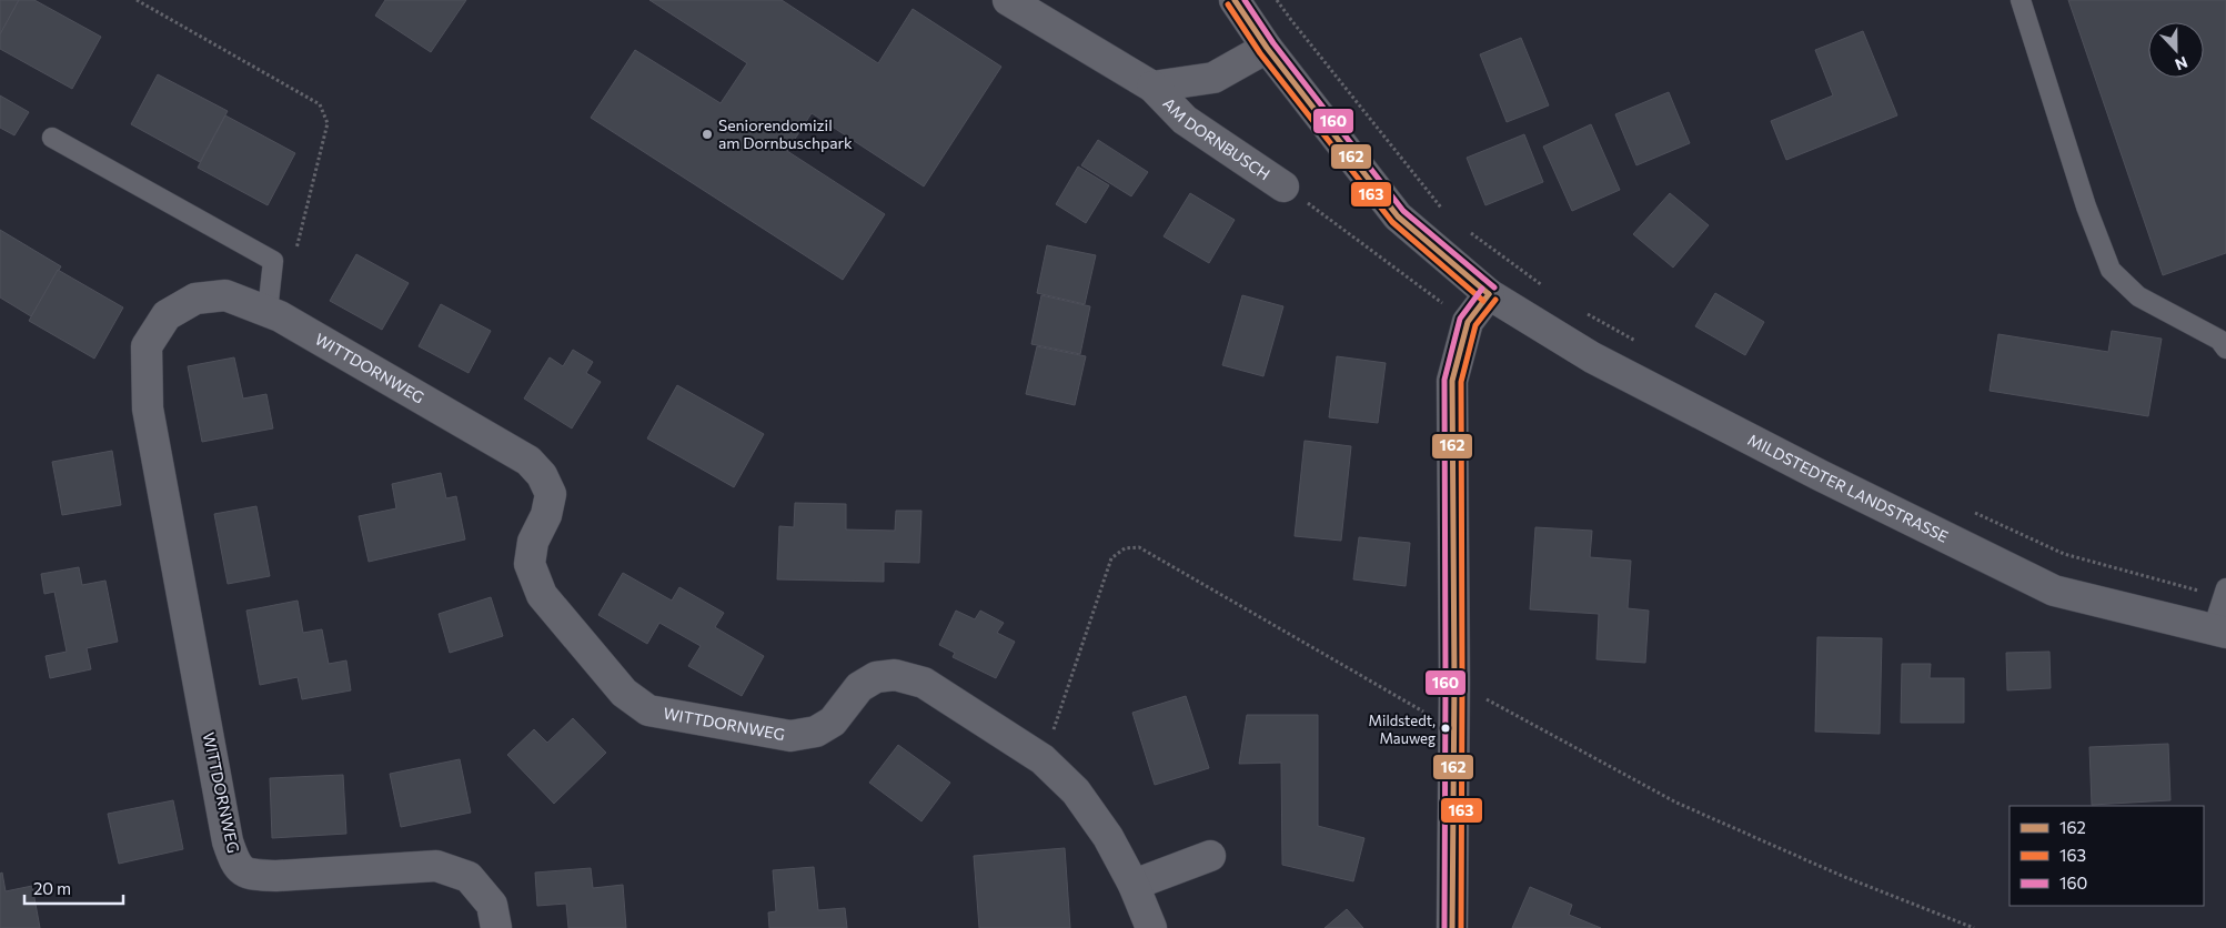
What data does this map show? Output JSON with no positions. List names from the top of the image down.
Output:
{
  "streets": {
    "street": ["AM DORNBUSCH", "WITTDORNWEG", "MILDSTEDTER LANDSTRASSE"]
  },
  "crossings": [
    ["AM DORNBUSCH", "MILDSTEDTER LANDSTRASSE"]
  ],
  "places": ["Seniorendomizil am Dornbuschpark", "Mildstedt, Mauweg"],
  "lines": ["transit line 162", "transit line 160", "transit line 163"],
  "legend": ["162", "163", "160"],
  "scale_bar": "20 m",
  "north": "bottom"
}
